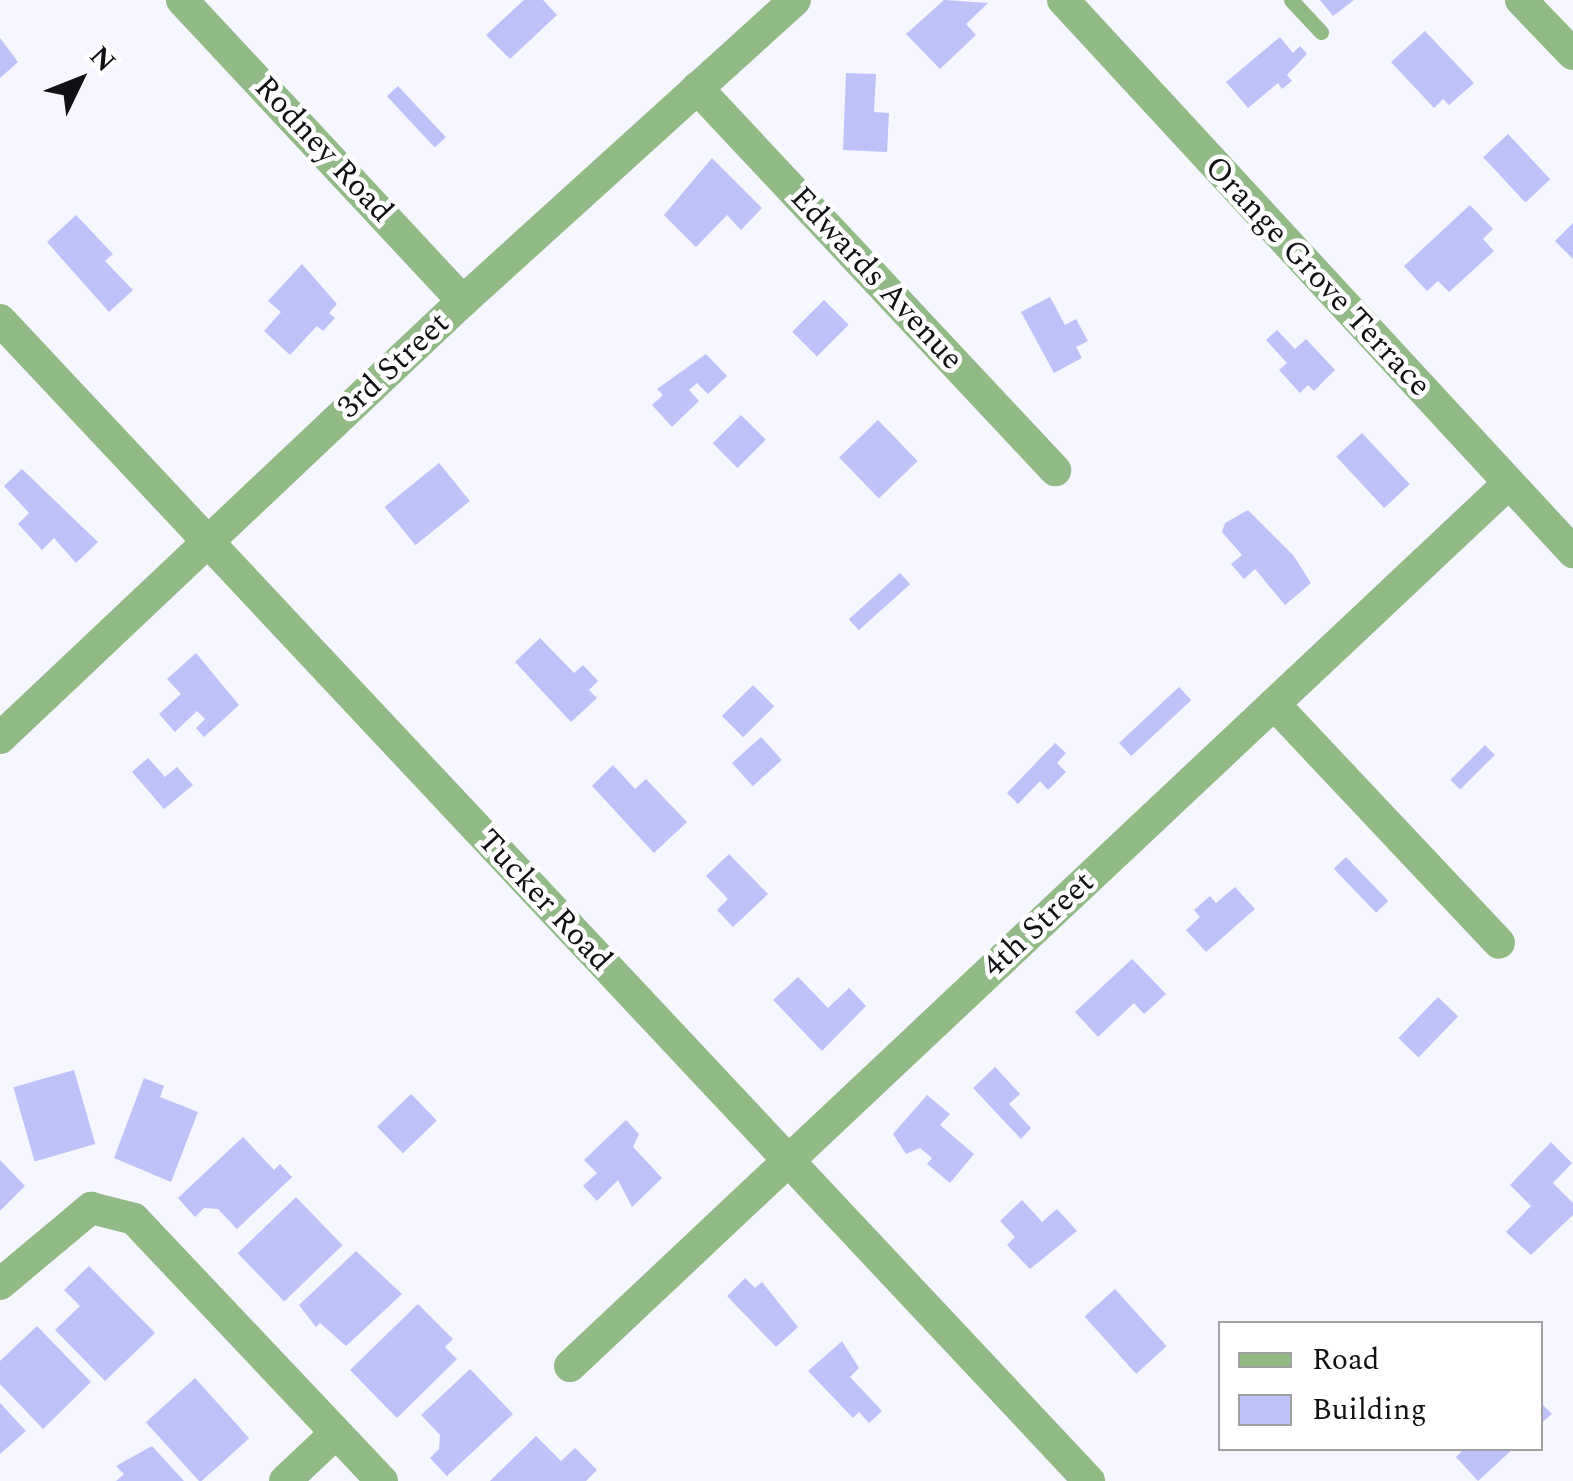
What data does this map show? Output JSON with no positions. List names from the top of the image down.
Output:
{
  "streets": {
    "street": [
      "Rodney Road",
      "Orange Grove Terrace",
      "Edwards Avenue",
      "3rd Street",
      "Tucker Road",
      "4th Street"
    ]
  },
  "crossings": [
    ["Rodney Road", "3rd Street"],
    ["Orange Grove Terrace", "4th Street"],
    ["Edwards Avenue", "3rd Street"],
    ["3rd Street", "Tucker Road"],
    ["Tucker Road", "4th Street"]
  ],
  "legend": ["Road", "Building"],
  "north": "top right"
}
